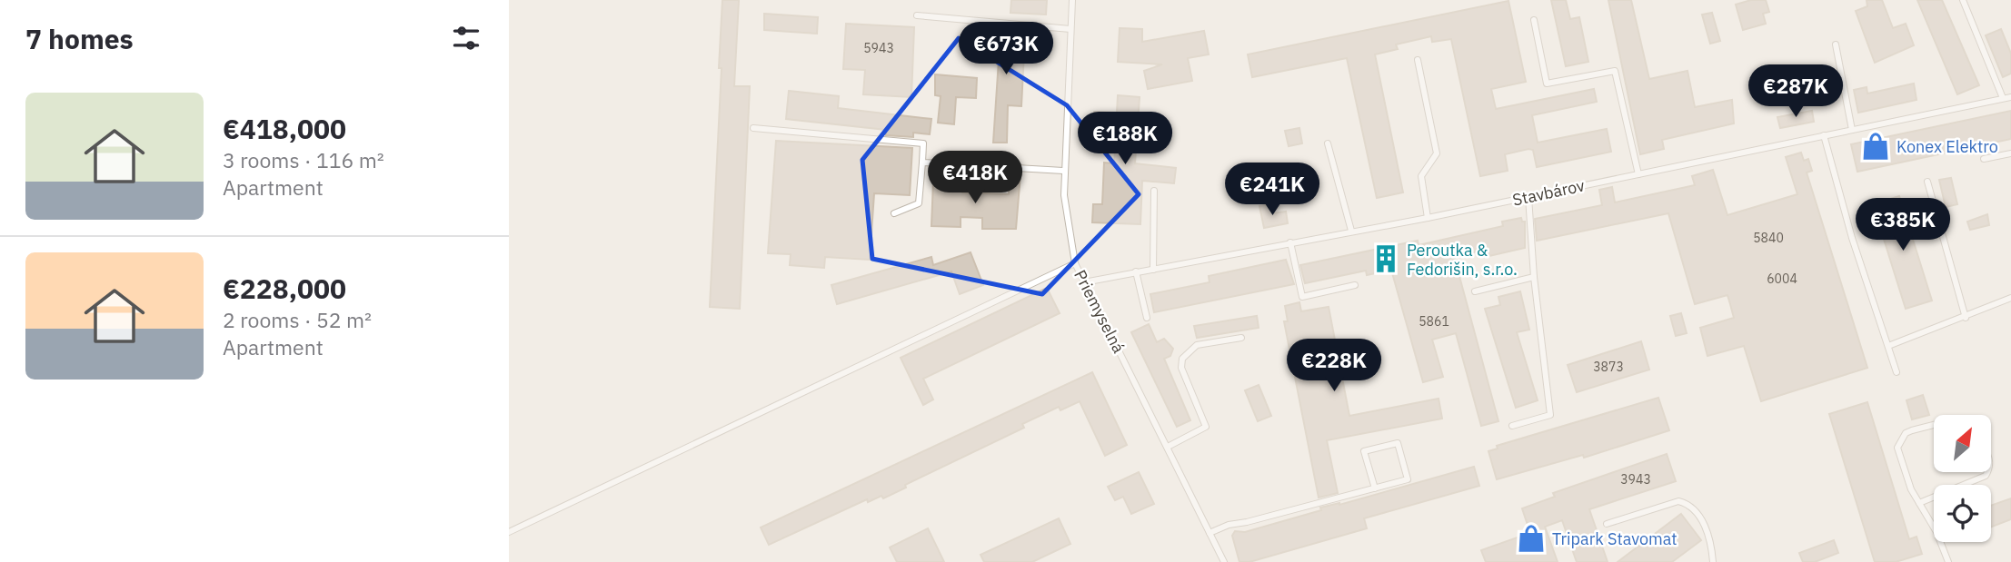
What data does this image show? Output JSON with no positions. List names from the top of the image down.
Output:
{
  "streets": {
    "lane": ["Stavbárov", "Priemyselná"]
  },
  "crossings": [
    ["Stavbárov", "Priemyselná"]
  ],
  "places": {
    "shop": ["Konex Elektro", "Tripark Stavomat"],
    "building": ["Peroutka & Fedorišin, s.r.o."]
  },
  "house_numbers": [
    "5943",
    "5840",
    "6004",
    "5861",
    "3873",
    "3943"
  ],
  "north": "top right",
  "page": {
    "heading": "7 homes",
    "price": [
      "€673K",
      "€287K",
      "€188K",
      "€418K",
      "€241K",
      "€385K",
      "€228K"
    ],
    "list": [
      {
        "name": "€418,000",
        "note": "3 rooms · 116 m² · Apartment"
      },
      {
        "name": "€228,000",
        "note": "2 rooms · 52 m² · Apartment"
      }
    ]
  }
}
